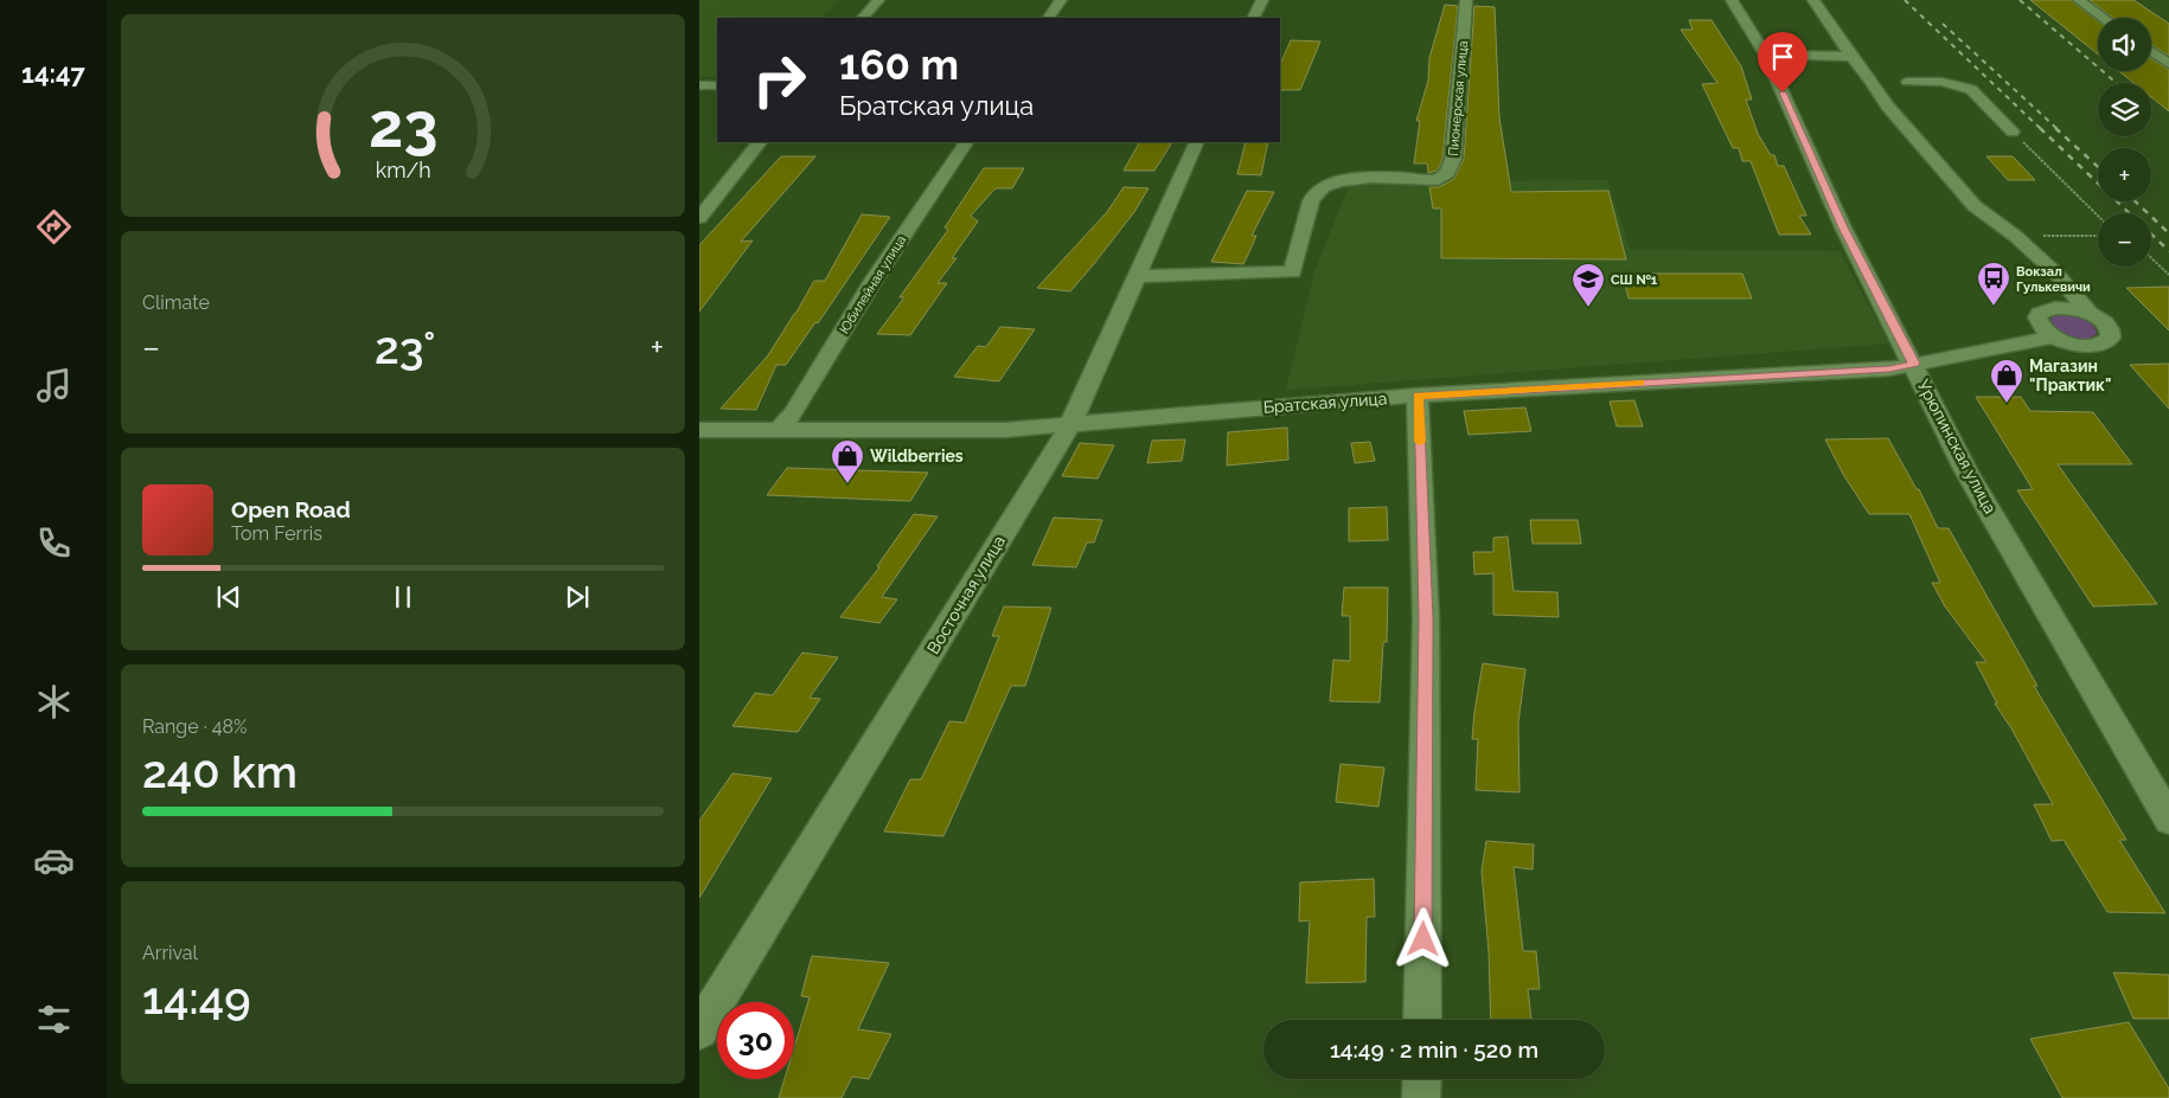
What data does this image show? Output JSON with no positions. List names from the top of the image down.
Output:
{
  "streets": {
    "street": [
      "Пионерская улица",
      "Юбилейная улица",
      "Братская улица",
      "Урюпинская улица",
      "Восточная улица"
    ]
  },
  "crossings": [
    ["Пионерская улица", "Восточная улица"],
    ["Юбилейная улица", "Братская улица"],
    ["Братская улица", "Урюпинская улица"],
    ["Братская улица", "Восточная улица"]
  ],
  "places": {
    "bus stop": ["Вокзал Гулькевичи"],
    "school or university": ["СШ №1"],
    "shop": ["Магазин \"Практик\"", "Wildberries"]
  },
  "page": {
    "tabs": "14:47",
    "map_buttons": ["+", "−"],
    "turn": ["160 m", "Братская улица"],
    "tile": [
      "Climate",
      ["Range · 48%", "240 km"],
      ["Arrival", "14:49"]
    ],
    "heat": ["−", "23°", "+"],
    "song": ["Open Road", "Tom Ferris"],
    "limit": "30",
    "trip": "14:49 · 2 min · 520 m",
    "gauge": ["23", "km/h"]
  }
}
